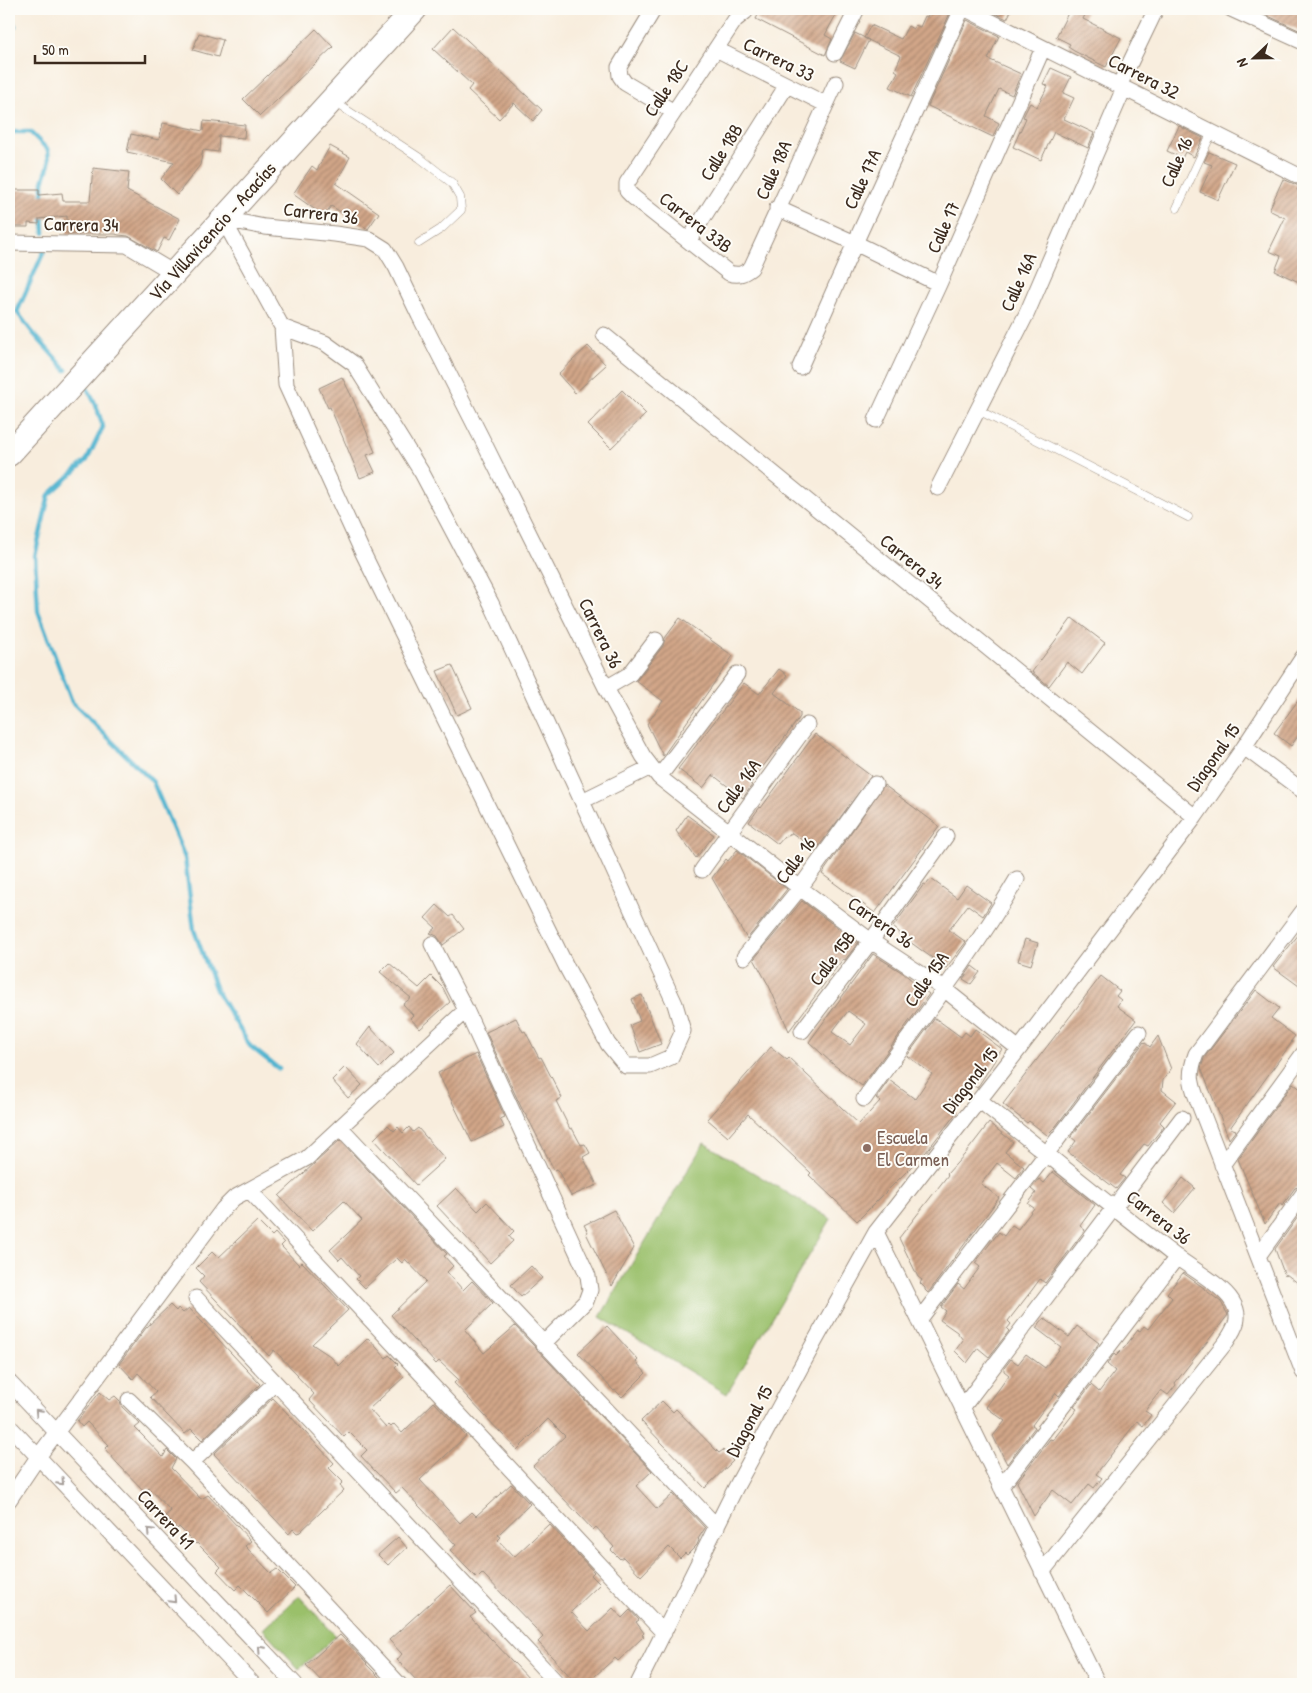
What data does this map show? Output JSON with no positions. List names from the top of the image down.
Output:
{
  "streets": {
    "main road": ["Vía Villavicencio - Acacías"],
    "street": [
      "Carrera 33",
      "Carrera 32",
      "Calle 18C",
      "Calle 18B",
      "Calle 16",
      "Calle 18A",
      "Calle 17A",
      "Carrera 36",
      "Carrera 33B",
      "Carrera 34",
      "Calle 17",
      "Calle 16A",
      "Diagonal 15",
      "Calle 15B",
      "Calle 15A",
      "Carrera 41"
    ]
  },
  "crossings": [
    ["Carrera 33", "Calle 18C"],
    ["Carrera 33", "Calle 18B"],
    ["Carrera 33", "Calle 18A"],
    ["Carrera 32", "Calle 16"],
    ["Carrera 32", "Calle 17A"],
    ["Carrera 32", "Calle 17"],
    ["Carrera 32", "Calle 16A"],
    ["Calle 18C", "Carrera 33B"],
    ["Calle 18B", "Carrera 33B"],
    ["Calle 16", "Carrera 36"],
    ["Calle 18A", "Carrera 33B"],
    ["Carrera 36", "Vía Villavicencio - Acacías"],
    ["Carrera 36", "Calle 16A"],
    ["Carrera 36", "Diagonal 15"],
    ["Carrera 36", "Calle 15B"],
    ["Carrera 36", "Calle 15A"],
    ["Carrera 34", "Vía Villavicencio - Acacías"],
    ["Carrera 34", "Diagonal 15"]
  ],
  "places": ["Escuela El Carmen"],
  "scale_bar": "50 m",
  "north": "left"
}
